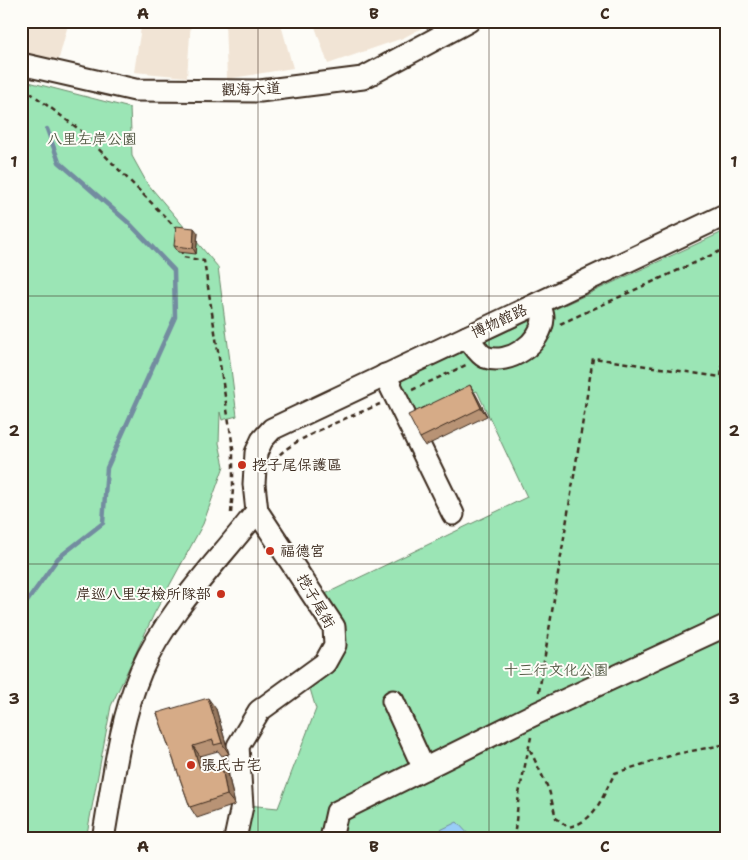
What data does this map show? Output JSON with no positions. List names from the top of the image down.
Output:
{
  "streets": {
    "street": ["觀海大道", "博物館路", "挖子尾街"]
  },
  "crossings": [
    ["博物館路", "挖子尾街"]
  ],
  "parks": ["八里左岸公園", "十三行文化公園"],
  "places": [
    "挖子尾保護區",
    "福德宮",
    "岸巡八里安檢所隊部",
    "張氏古宅"
  ],
  "grid": {
    "columns": ["A", "B", "C"],
    "rows": ["1", "2", "3"]
  }
}
